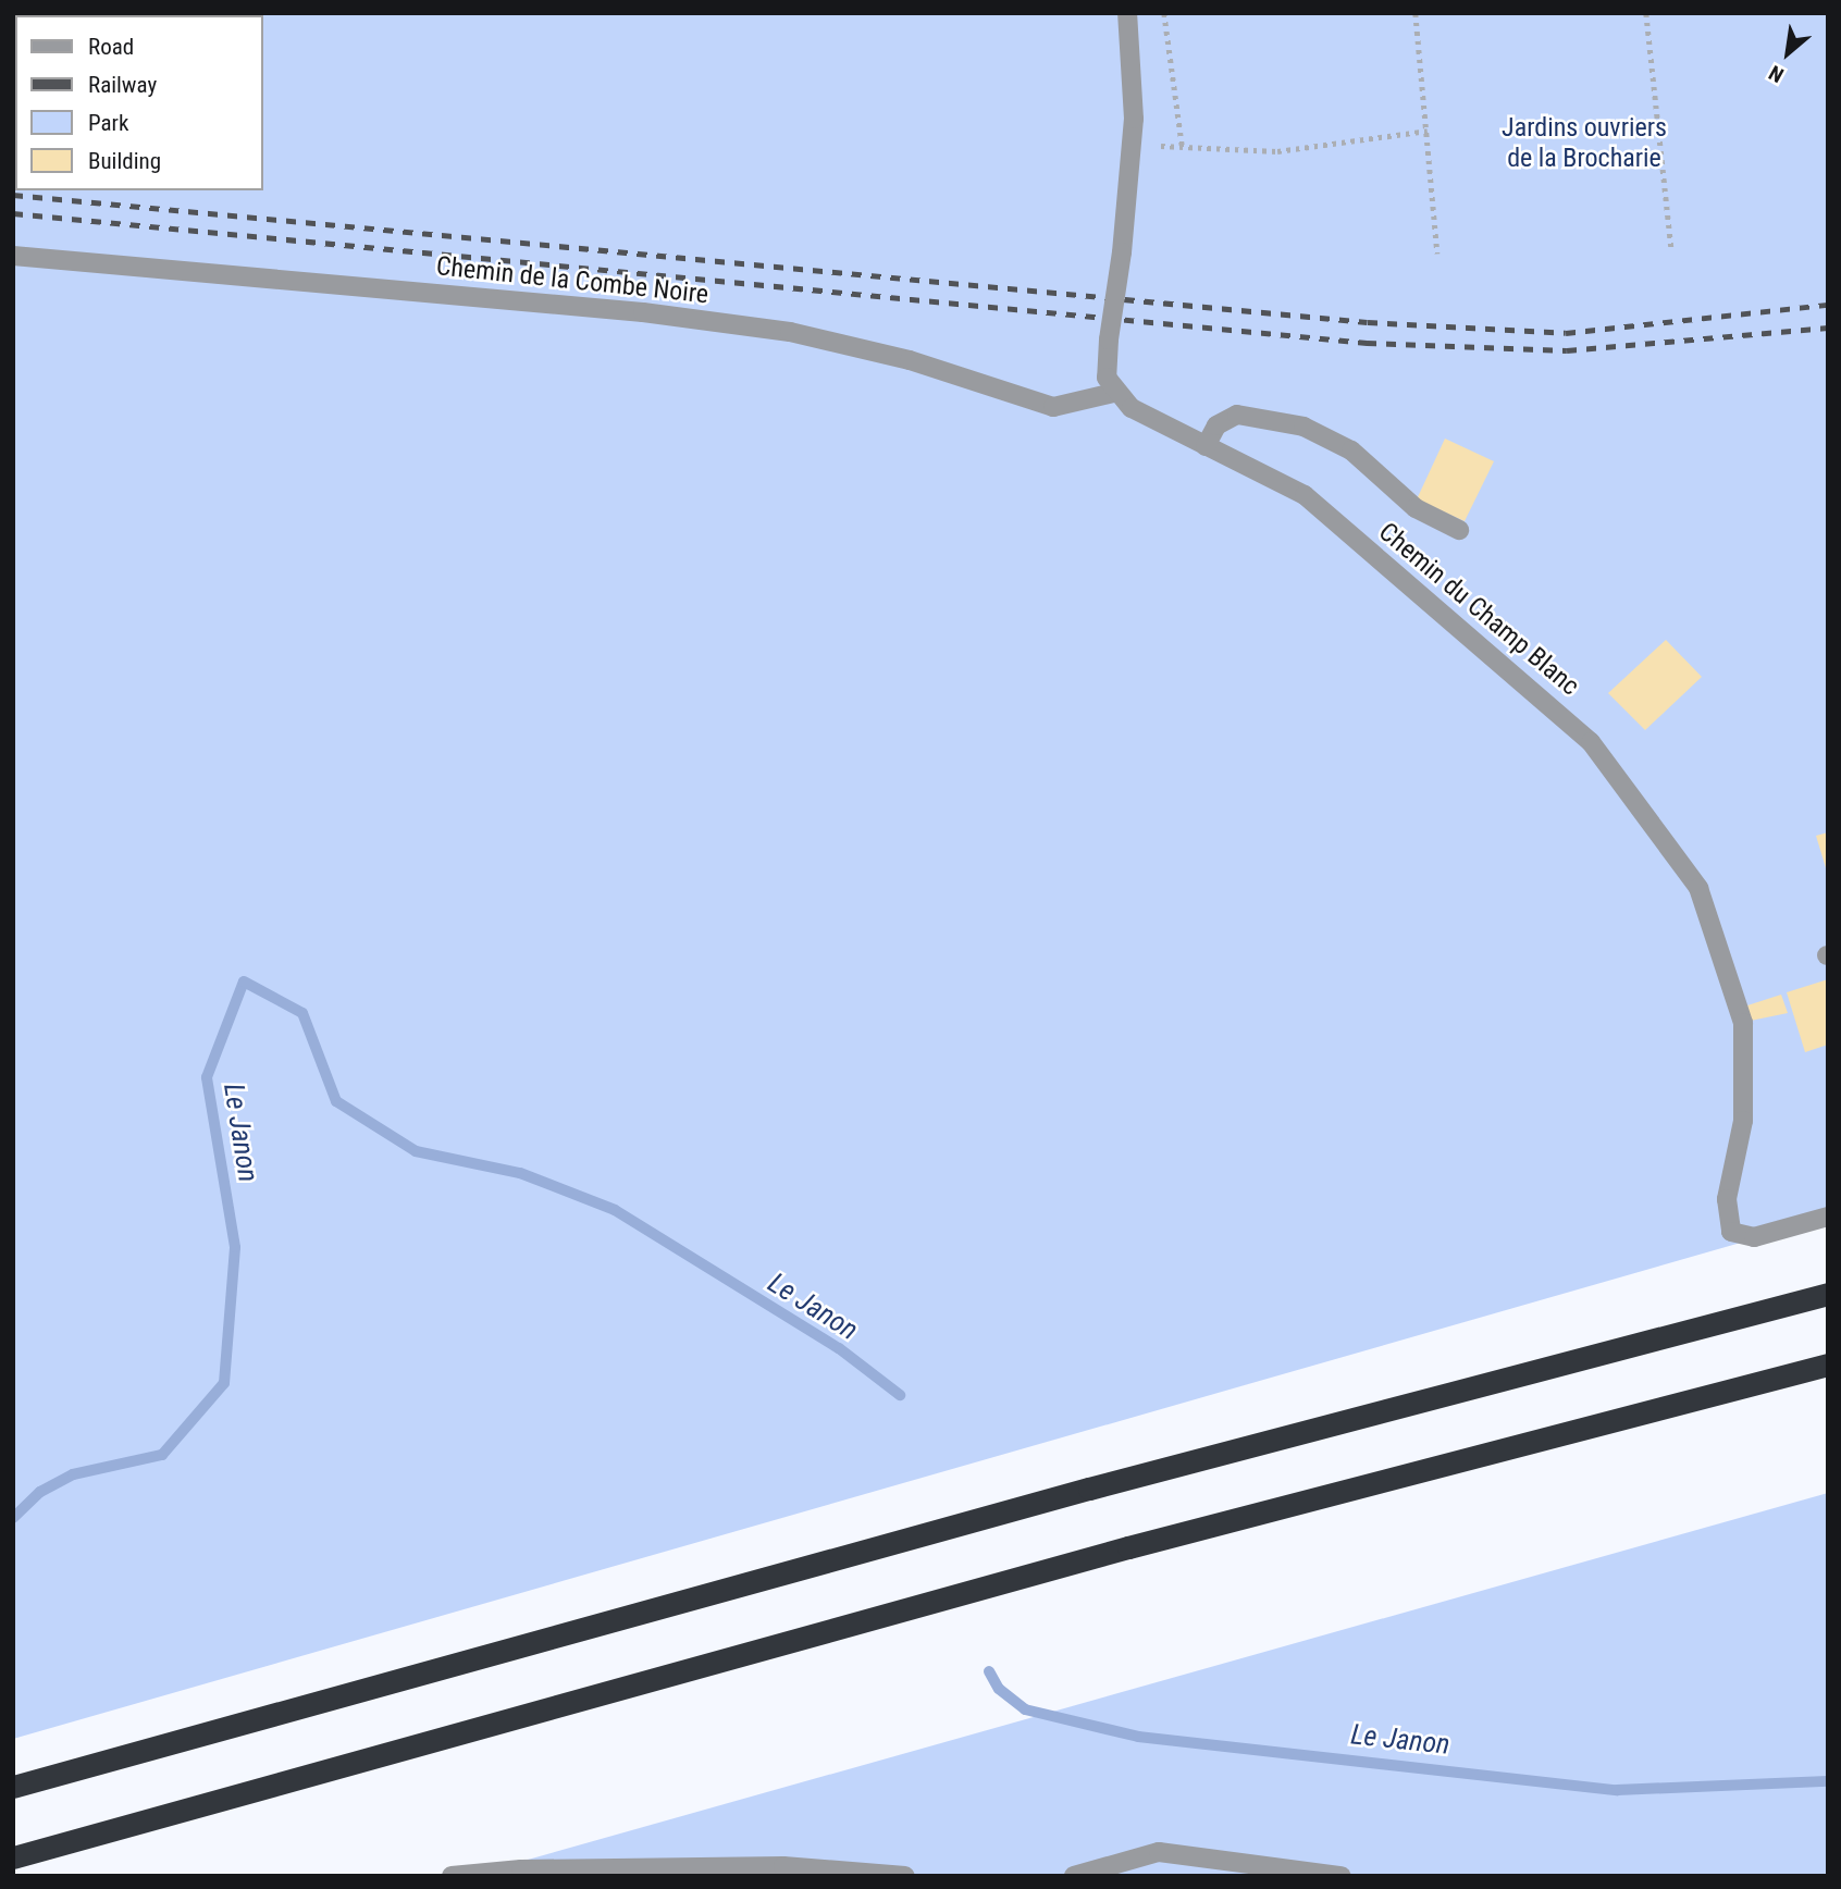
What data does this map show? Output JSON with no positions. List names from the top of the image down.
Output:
{
  "streets": {
    "street": ["Chemin de la Combe Noire", "Chemin du Champ Blanc"]
  },
  "crossings": [
    ["Chemin de la Combe Noire", "Chemin du Champ Blanc"]
  ],
  "water": ["Le Janon"],
  "parks": ["Jardins ouvriers de la Brocharie"],
  "legend": [
    "Road",
    "Railway",
    "Park",
    "Building"
  ],
  "north": "bottom left"
}
